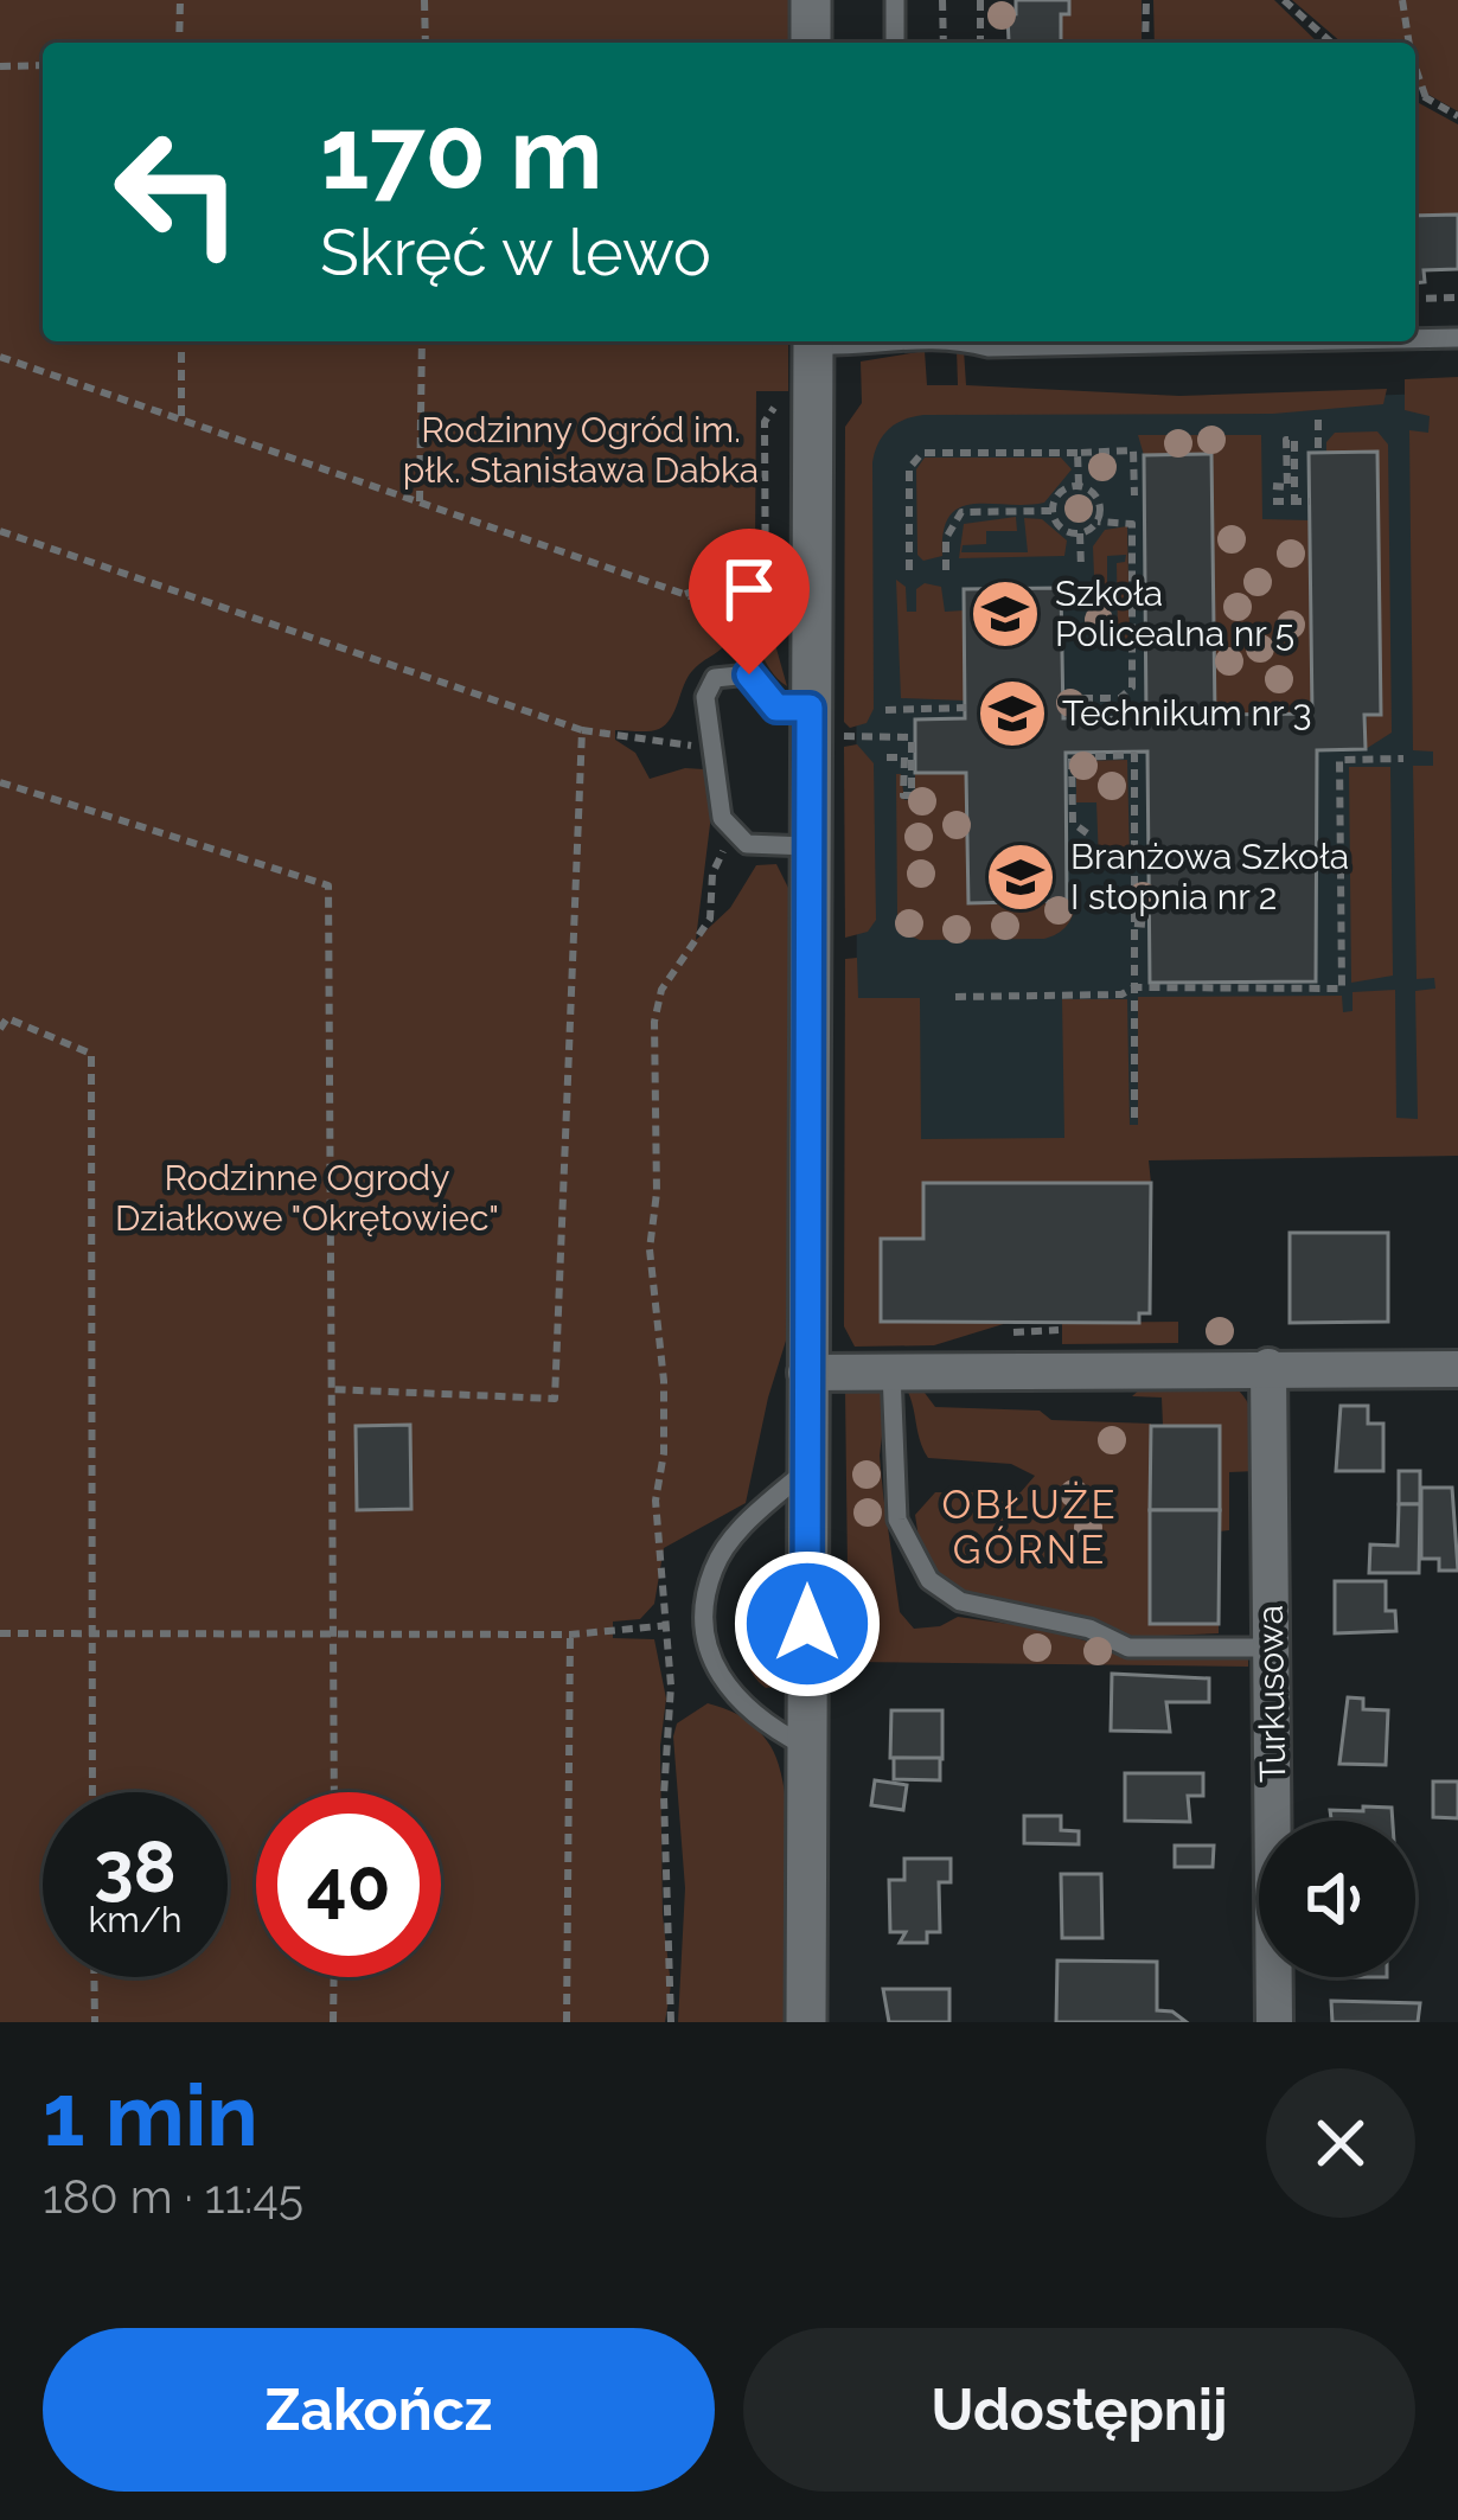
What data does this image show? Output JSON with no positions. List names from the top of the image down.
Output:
{
  "streets": {
    "street": ["Turkusowa"]
  },
  "districts": ["OBŁUŻE GÓRNE"],
  "parks": ["Rodzinny Ogród im. płk. Stanisława Dabka", "Rodzinne Ogrody Działkowe \"Okrętowiec\""],
  "places": {
    "school or university": ["Szkoła Policealna nr 5", "Technikum nr 3", "Branżowa Szkoła I stopnia nr 2"]
  },
  "page": {
    "turn": ["170 m", "Skręć w lewo"],
    "speed": "38 km/h",
    "limit": "40",
    "heading": ["1 min", "180 m · 11:45"],
    "buttons": ["Zakończ", "Udostępnij"]
  }
}
